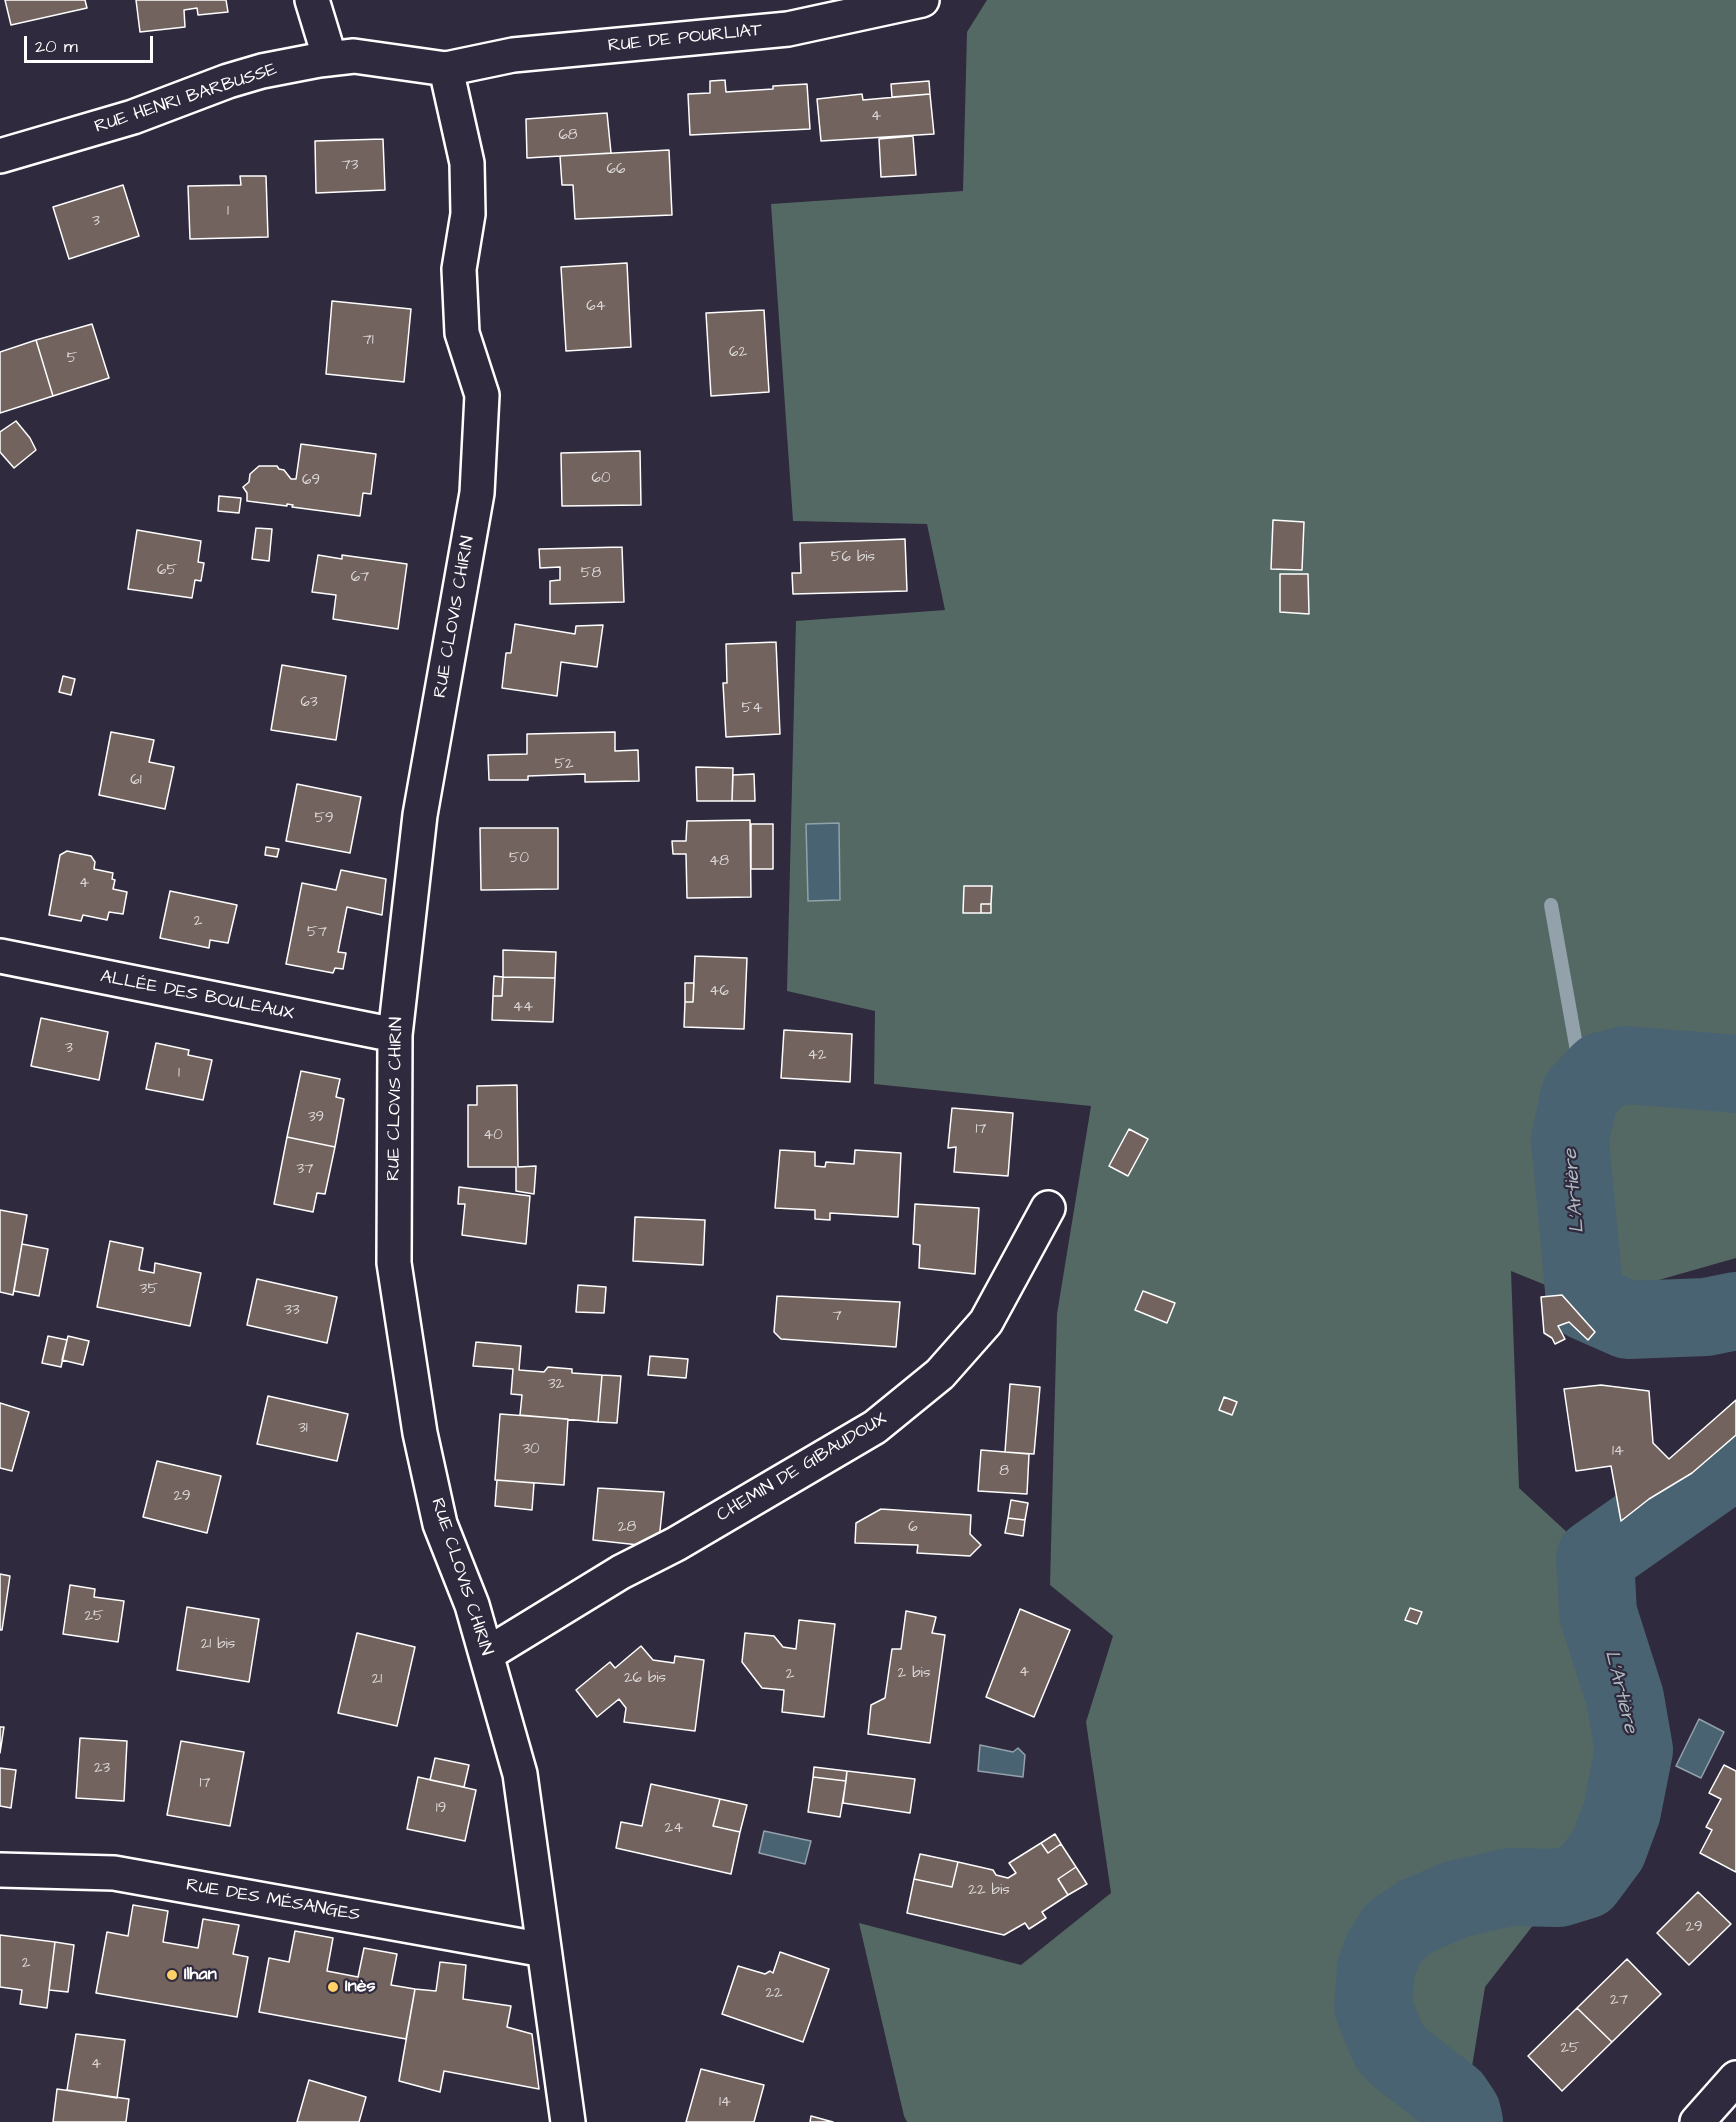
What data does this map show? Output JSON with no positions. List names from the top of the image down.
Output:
{
  "streets": {
    "street": [
      "RUE DE POURLIAT",
      "RUE HENRI BARBUSSE",
      "RUE CLOVIS CHIRIN",
      "ALLÉE DES BOULEAUX",
      "CHEMIN DE GIBAUDOUX",
      "RUE DES MÉSANGES"
    ]
  },
  "crossings": [
    ["RUE DE POURLIAT", "RUE HENRI BARBUSSE"],
    ["RUE DE POURLIAT", "RUE CLOVIS CHIRIN"],
    ["RUE HENRI BARBUSSE", "RUE CLOVIS CHIRIN"],
    ["RUE CLOVIS CHIRIN", "ALLÉE DES BOULEAUX"],
    ["RUE CLOVIS CHIRIN", "CHEMIN DE GIBAUDOUX"],
    ["RUE CLOVIS CHIRIN", "RUE DES MÉSANGES"]
  ],
  "water": ["L'Artière"],
  "places": ["Ilhan", "Inès"],
  "house_numbers": [
    "4",
    "68",
    "73",
    "66",
    "1",
    "3",
    "64",
    "71",
    "62",
    "5",
    "60",
    "69",
    "56 bis",
    "65",
    "58",
    "67",
    "63",
    "54",
    "52",
    "61",
    "59",
    "50",
    "48",
    "4",
    "2",
    "57",
    "46",
    "44",
    "3",
    "42",
    "1",
    "39",
    "17",
    "40",
    "37",
    "35",
    "33",
    "7",
    "32",
    "31",
    "30",
    "14",
    "8",
    "29",
    "28",
    "6",
    "25",
    "21 bis",
    "4",
    "2 bis",
    "2",
    "26 bis",
    "21",
    "23",
    "17",
    "19",
    "24",
    "22 bis",
    "29",
    "2",
    "22",
    "27",
    "25",
    "4",
    "14"
  ],
  "scale_bar": "20 m"
}
